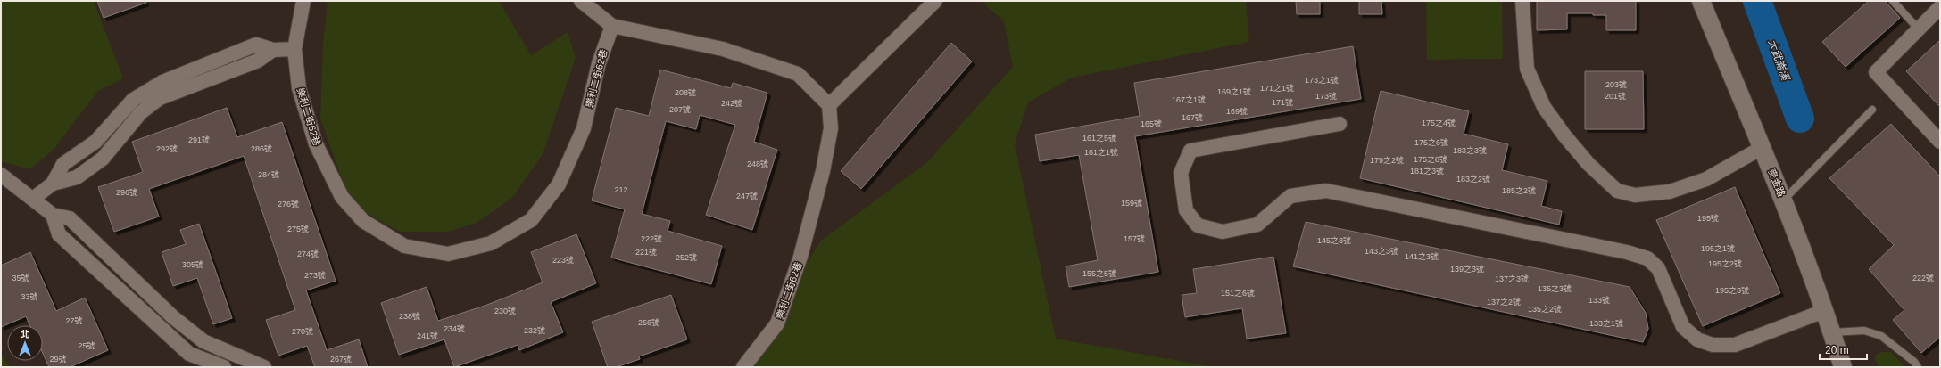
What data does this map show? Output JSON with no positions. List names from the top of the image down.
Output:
{
  "streets": {
    "street": ["樂利二街62巷", "麥金路"]
  },
  "water": ["大武崙溪"],
  "house_numbers": [
    "173之1號",
    "203號",
    "171之1號",
    "169之1號",
    "208號",
    "173號",
    "201號",
    "167之1號",
    "171號",
    "242號",
    "207號",
    "169號",
    "167號",
    "175之4號",
    "165號",
    "161之5號",
    "291號",
    "175之6號",
    "292號",
    "286號",
    "183之3號",
    "161之1號",
    "175之8號",
    "179之2號",
    "248號",
    "181之3號",
    "284號",
    "183之2號",
    "212",
    "185之2號",
    "296號",
    "247號",
    "159號",
    "276號",
    "195號",
    "275號",
    "222號",
    "157號",
    "145之3號",
    "195之1號",
    "143之3號",
    "221號",
    "274號",
    "141之3號",
    "252號",
    "223號",
    "195之2號",
    "305號",
    "139之3號",
    "155之5號",
    "273號",
    "35號",
    "222號",
    "137之3號",
    "135之3號",
    "195之3號",
    "151之6號",
    "33號",
    "133號",
    "137之2號",
    "135之2號",
    "230號",
    "238號",
    "27號",
    "256號",
    "133之1號",
    "234號",
    "232號",
    "270號",
    "241號",
    "25號",
    "29號",
    "267號"
  ],
  "scale_bar": "20 m",
  "north": "top"
}
